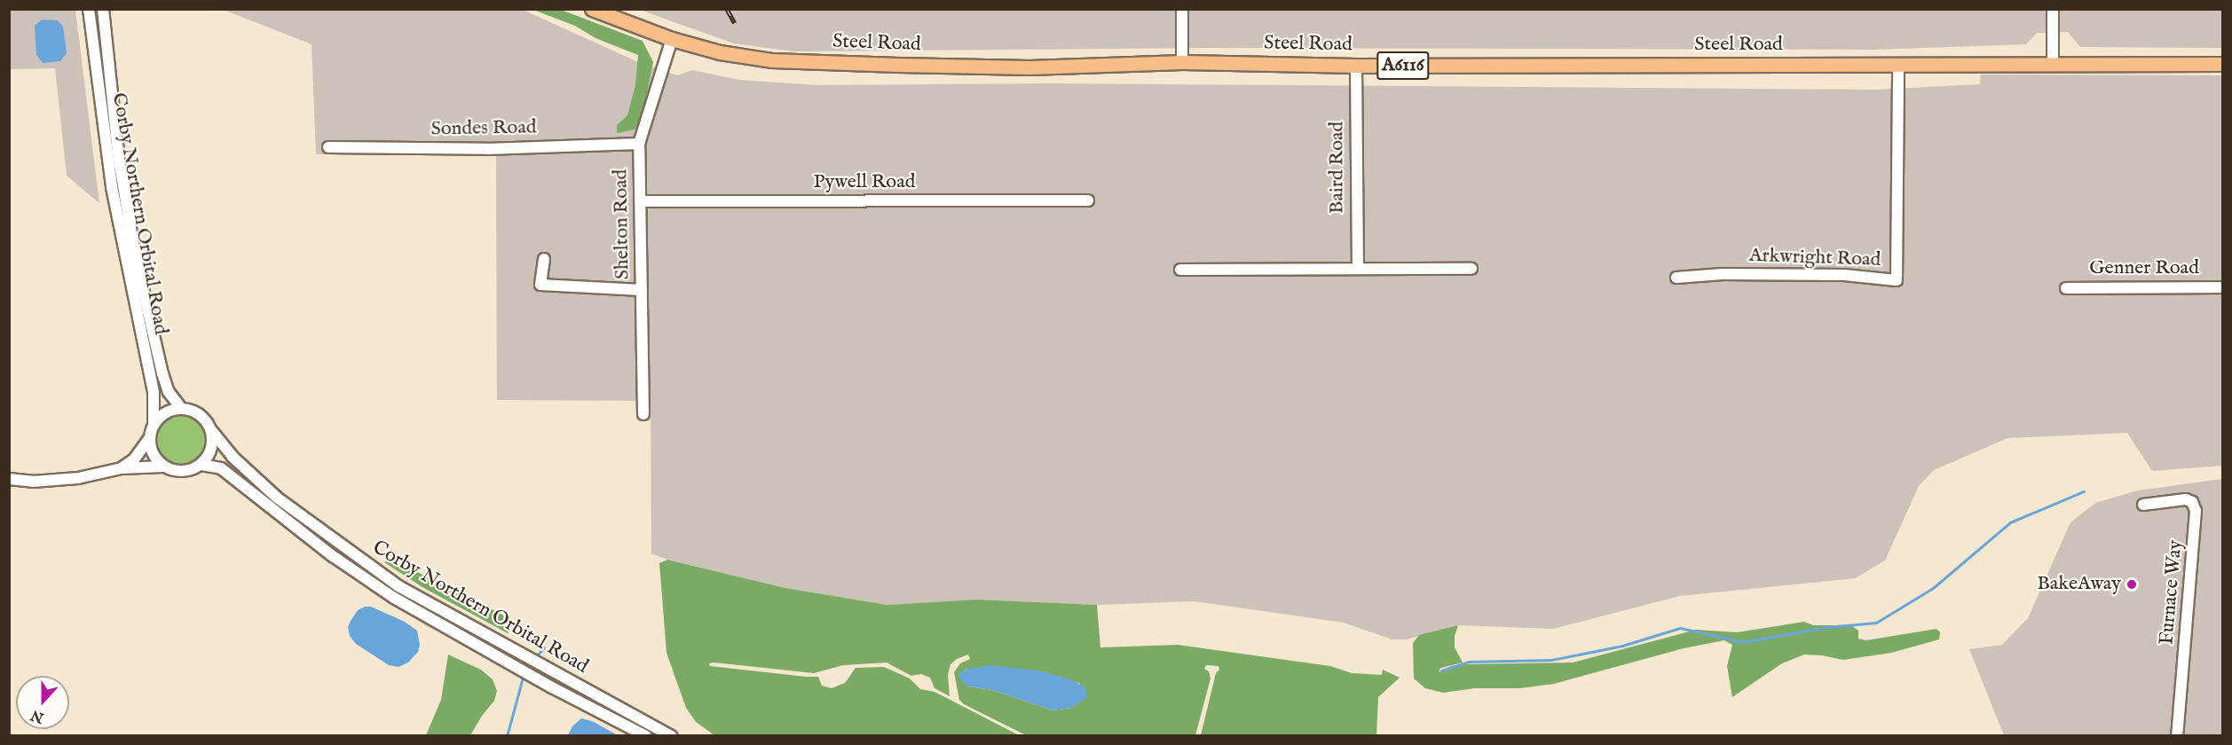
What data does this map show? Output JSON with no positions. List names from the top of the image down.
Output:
{
  "streets": {
    "main road": ["Steel Road", "A6116"],
    "street": [
      "Sondes Road",
      "Baird Road",
      "Pywell Road",
      "Corby Northern Orbital Road",
      "Shelton Road",
      "Arkwright Road",
      "Genner Road",
      "Furnace Way"
    ]
  },
  "crossings": [
    ["Steel Road", "Baird Road"],
    ["Steel Road", "Shelton Road"],
    ["Steel Road", "Arkwright Road"],
    ["Sondes Road", "Shelton Road"],
    ["Pywell Road", "Shelton Road"]
  ],
  "places": ["BakeAway"],
  "north": "bottom"
}
